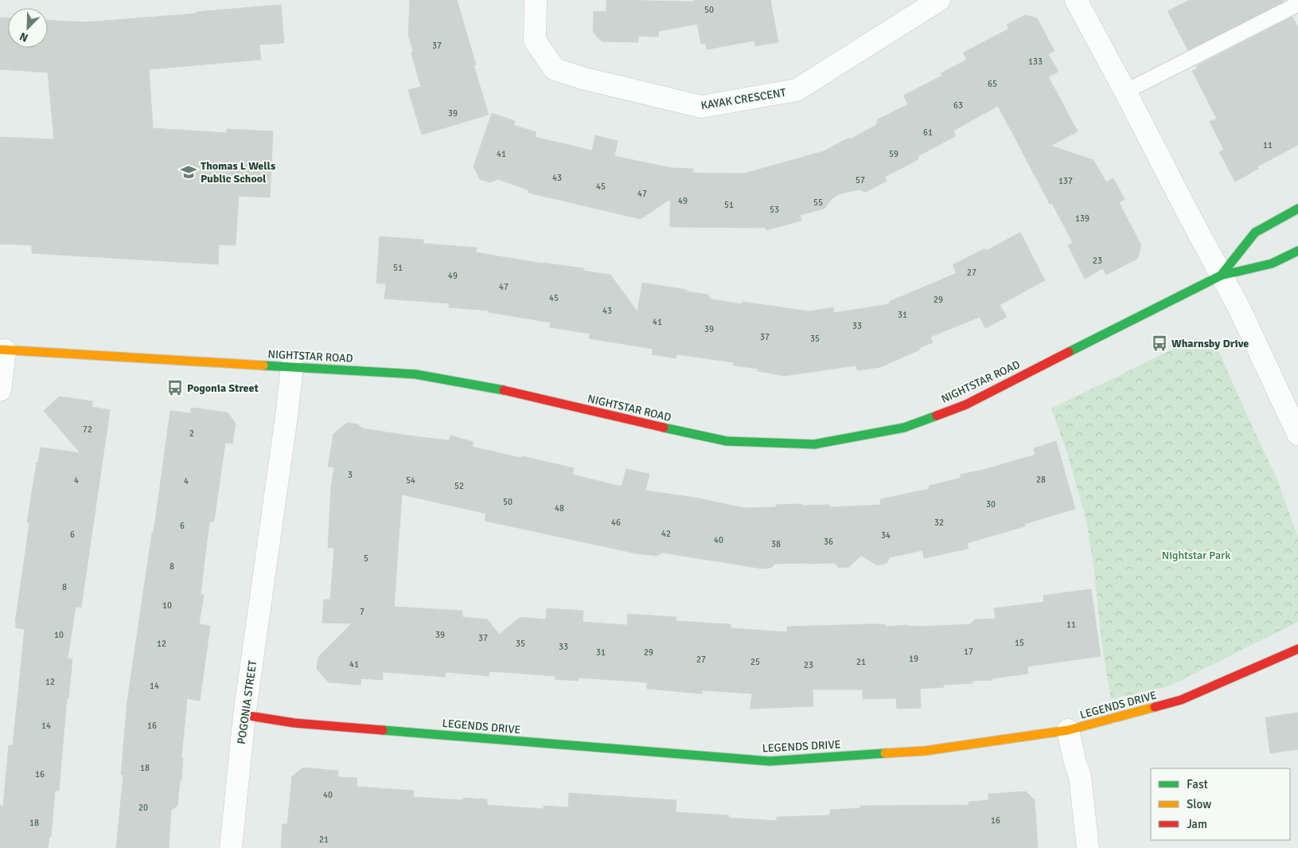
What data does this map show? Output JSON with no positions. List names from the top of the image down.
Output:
{
  "streets": {
    "street": [
      "KAYAK CRESCENT",
      "NIGHTSTAR ROAD",
      "POGONIA STREET",
      "LEGENDS DRIVE"
    ]
  },
  "crossings": [
    ["NIGHTSTAR ROAD", "POGONIA STREET"],
    ["POGONIA STREET", "LEGENDS DRIVE"]
  ],
  "parks": ["Nightstar Park"],
  "places": {
    "school or university": ["Thomas L Wells Public School"],
    "bus stop": ["Wharnsby Drive", "Pogonia Street"]
  },
  "house_numbers": [
    "50",
    "37",
    "133",
    "65",
    "63",
    "39",
    "61",
    "11",
    "41",
    "59",
    "43",
    "57",
    "137",
    "45",
    "47",
    "49",
    "55",
    "51",
    "53",
    "139",
    "23",
    "51",
    "27",
    "49",
    "47",
    "45",
    "29",
    "43",
    "31",
    "41",
    "33",
    "39",
    "37",
    "35",
    "72",
    "2",
    "3",
    "28",
    "4",
    "54",
    "4",
    "52",
    "50",
    "30",
    "48",
    "46",
    "32",
    "6",
    "42",
    "6",
    "34",
    "40",
    "36",
    "38",
    "5",
    "8",
    "8",
    "10",
    "7",
    "11",
    "10",
    "39",
    "37",
    "15",
    "12",
    "35",
    "33",
    "17",
    "31",
    "29",
    "19",
    "27",
    "25",
    "21",
    "41",
    "23",
    "12",
    "14",
    "14",
    "16",
    "18",
    "16",
    "40",
    "20",
    "16",
    "18",
    "21"
  ],
  "legend": ["Fast", "Slow", "Jam"],
  "north": "bottom left"
}
